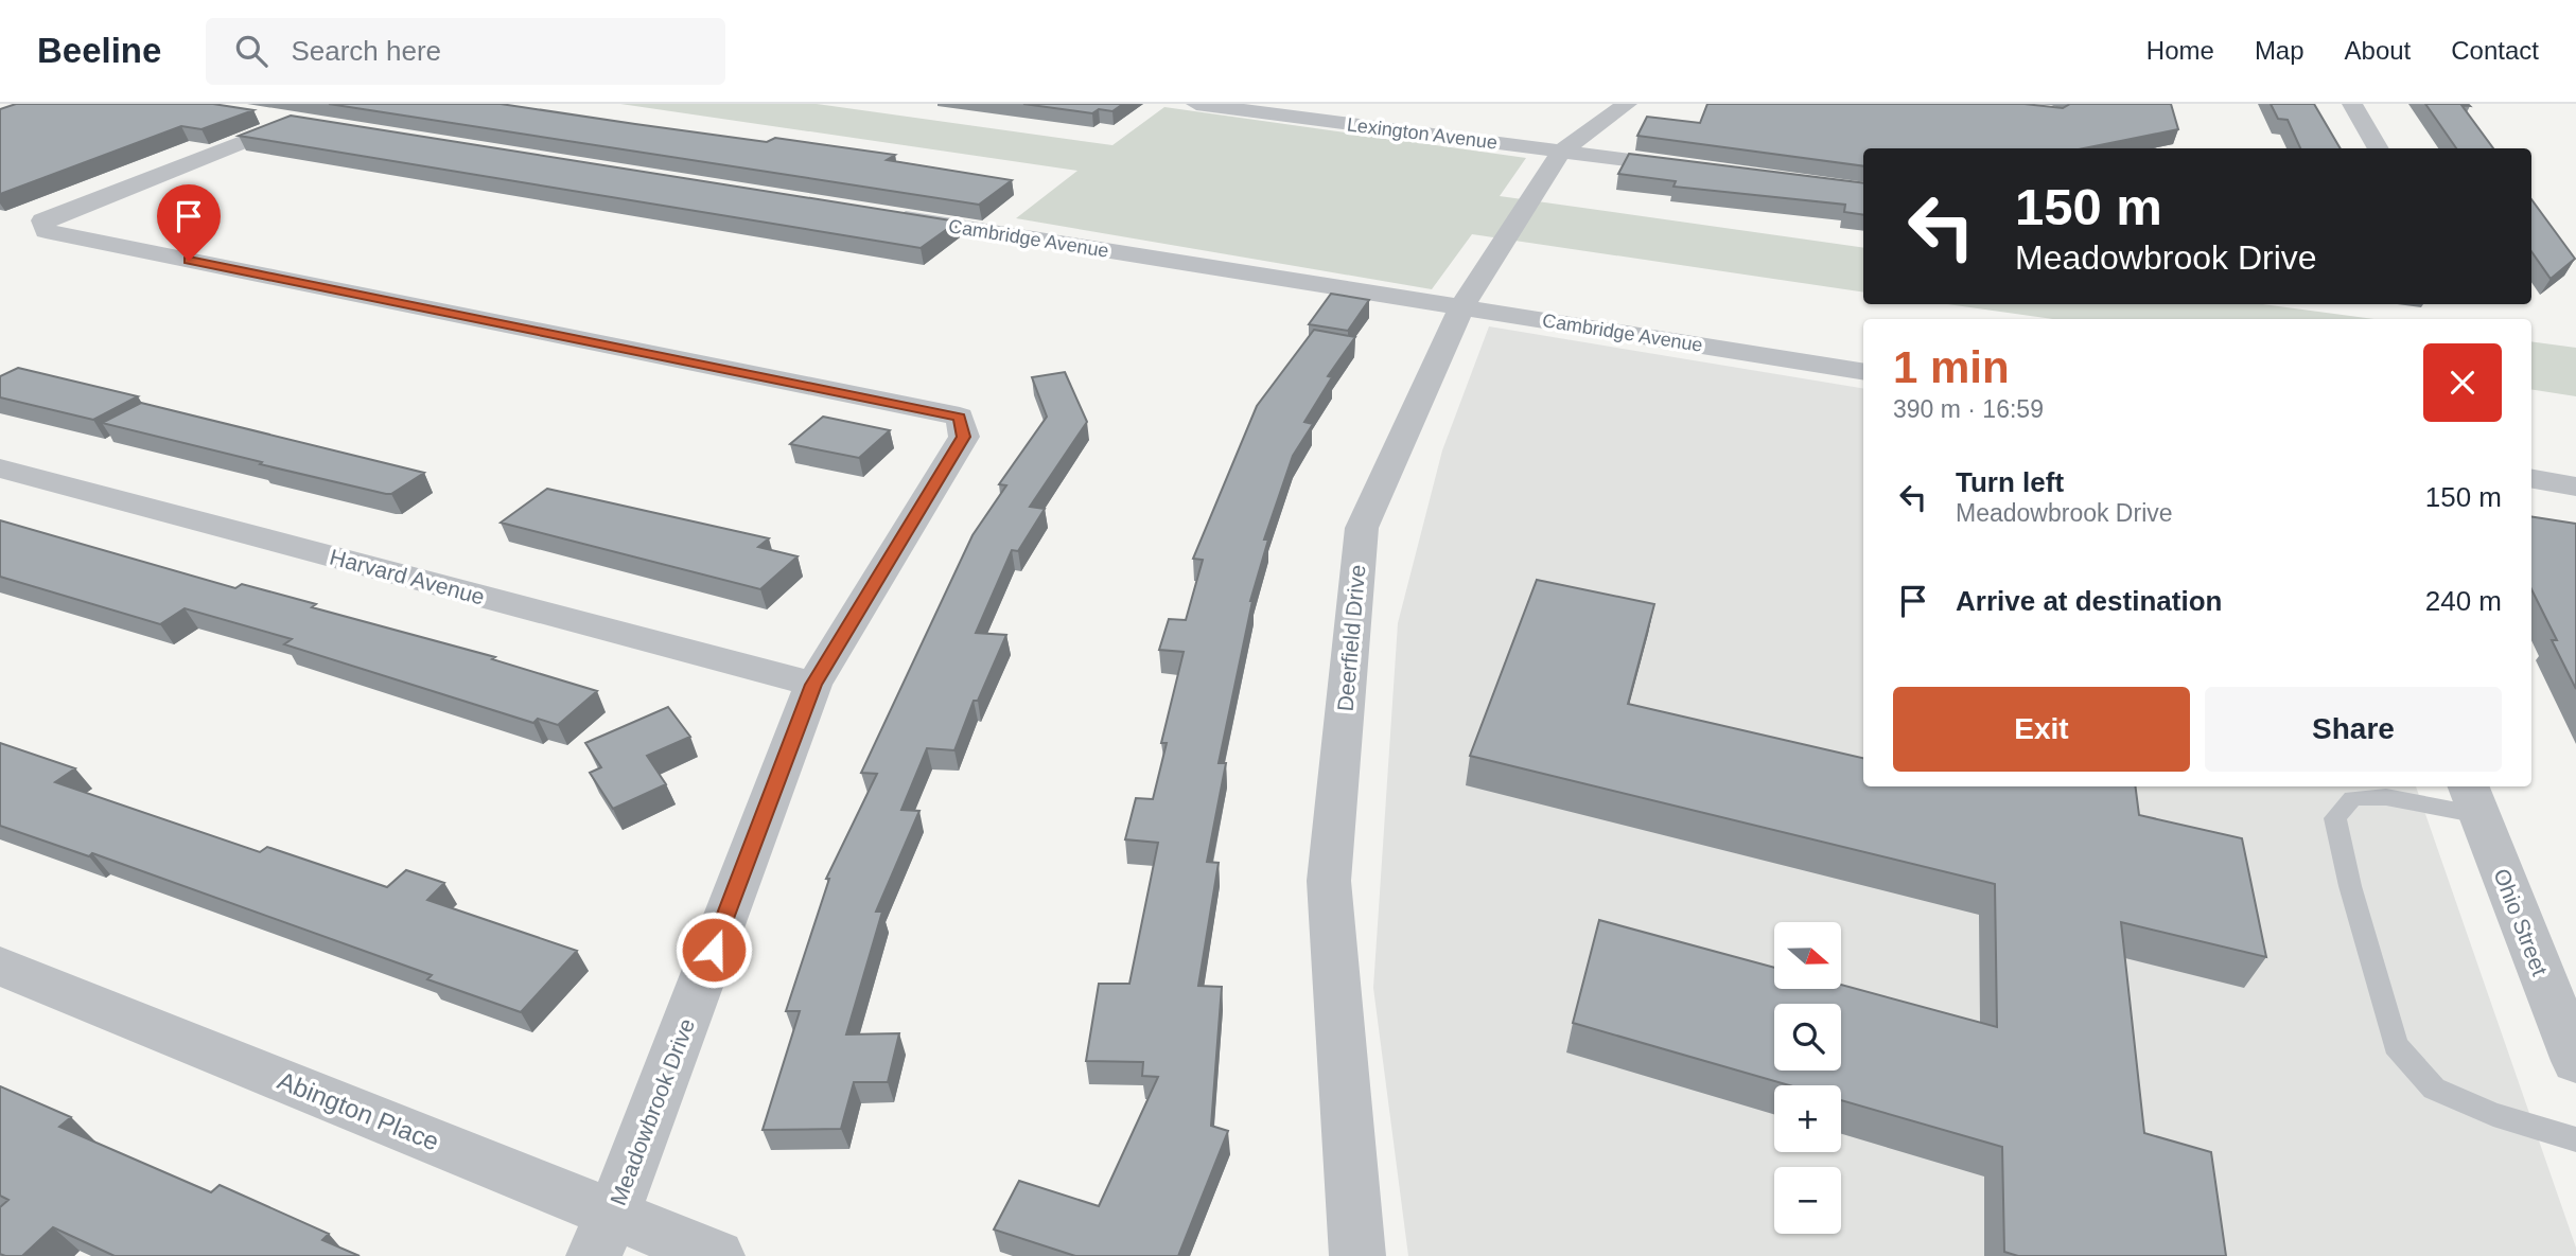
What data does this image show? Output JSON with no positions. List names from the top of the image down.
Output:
{
  "streets": {
    "street": [
      "Lexington Avenue",
      "Cambridge Avenue",
      "Harvard Avenue",
      "Deerfield Drive",
      "Ohio Street",
      "Abington Place",
      "Meadowbrook Drive"
    ]
  },
  "crossings": [
    ["Lexington Avenue", "Deerfield Drive"],
    ["Cambridge Avenue", "Deerfield Drive"],
    ["Harvard Avenue", "Meadowbrook Drive"],
    ["Abington Place", "Meadowbrook Drive"]
  ],
  "north": "right",
  "page": {
    "header": "Beeline",
    "search": "Search here",
    "nav": [
      "Home",
      "Map",
      "About",
      "Contact"
    ],
    "turn": ["150 m", "Meadowbrook Drive"],
    "heading": ["1 min", "390 m · 16:59"],
    "list": [
      {
        "name": "Turn left",
        "note": "Meadowbrook Drive",
        "value": "150 m"
      },
      {
        "name": "Arrive at destination",
        "value": "240 m"
      }
    ],
    "buttons": ["Exit", "Share"],
    "map_buttons": ["+", "−"]
  }
}
